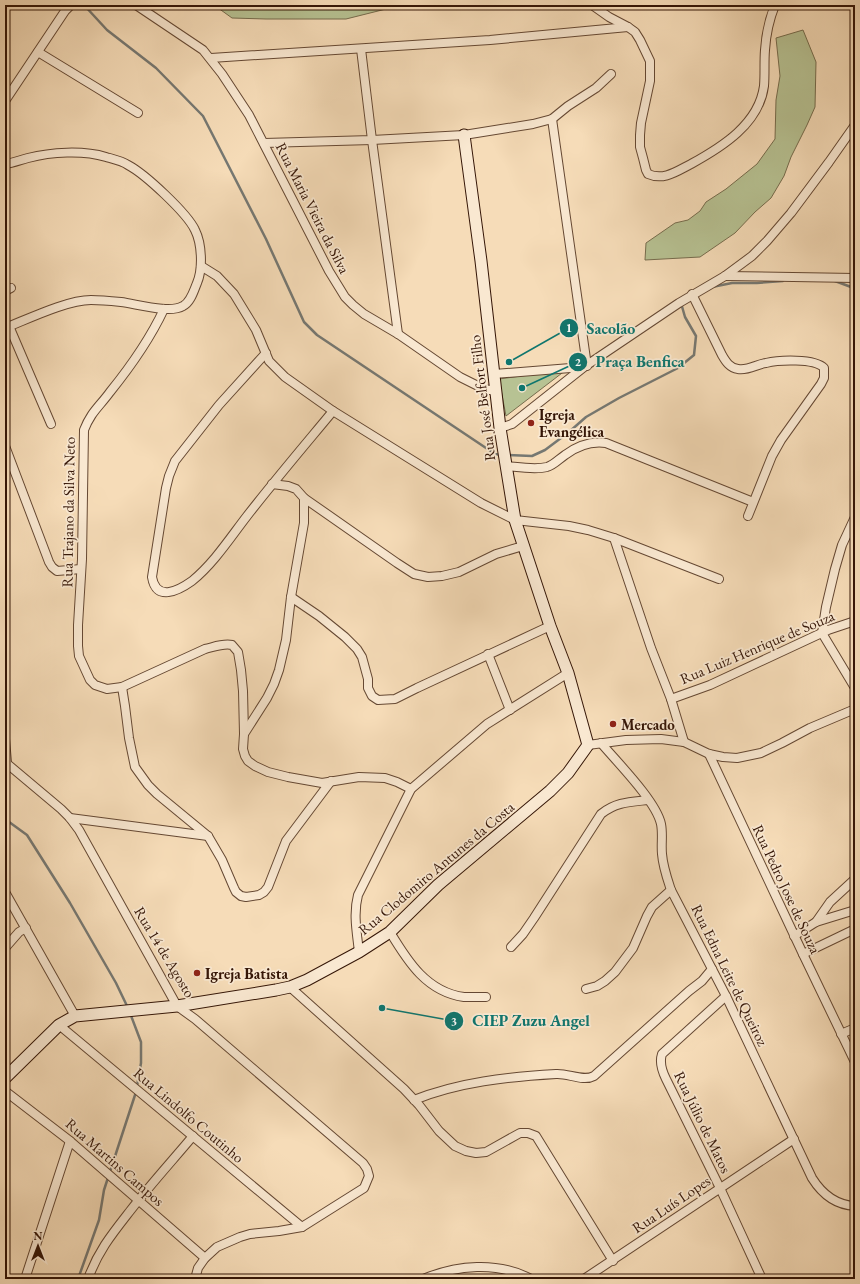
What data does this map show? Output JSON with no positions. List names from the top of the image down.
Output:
{
  "streets": {
    "street": [
      "Rua Maria Vieira da Silva",
      "Rua José Belfort Filho",
      "Rua Trajano da Silva Neto",
      "Rua Luiz Henrique de Souza",
      "Rua Clodomiro Antunes da Costa",
      "Rua Pedro Jose de Souza",
      "Rua 14 de Agosto",
      "Rua Edna Leite de Queiroz",
      "Rua Lindolfo Coutinho",
      "Rua Júlio de Matos",
      "Rua Martins Campos",
      "Rua Luís Lopes"
    ]
  },
  "crossings": [
    ["Rua Maria Vieira da Silva", "Rua José Belfort Filho"],
    ["Rua José Belfort Filho", "Rua Clodomiro Antunes da Costa"],
    ["Rua Clodomiro Antunes da Costa", "Rua 14 de Agosto"],
    ["Rua Clodomiro Antunes da Costa", "Rua Lindolfo Coutinho"],
    ["Rua 14 de Agosto", "Rua Lindolfo Coutinho"],
    ["Rua Edna Leite de Queiroz", "Rua Júlio de Matos"],
    ["Rua Edna Leite de Queiroz", "Rua Luís Lopes"],
    ["Rua Júlio de Matos", "Rua Luís Lopes"]
  ],
  "places": [
    "Sacolão",
    "Praça Benfica",
    "Igreja Evangélica",
    "Mercado",
    "Igreja Batista",
    "CIEP Zuzu Angel"
  ],
  "north": "top"
}
